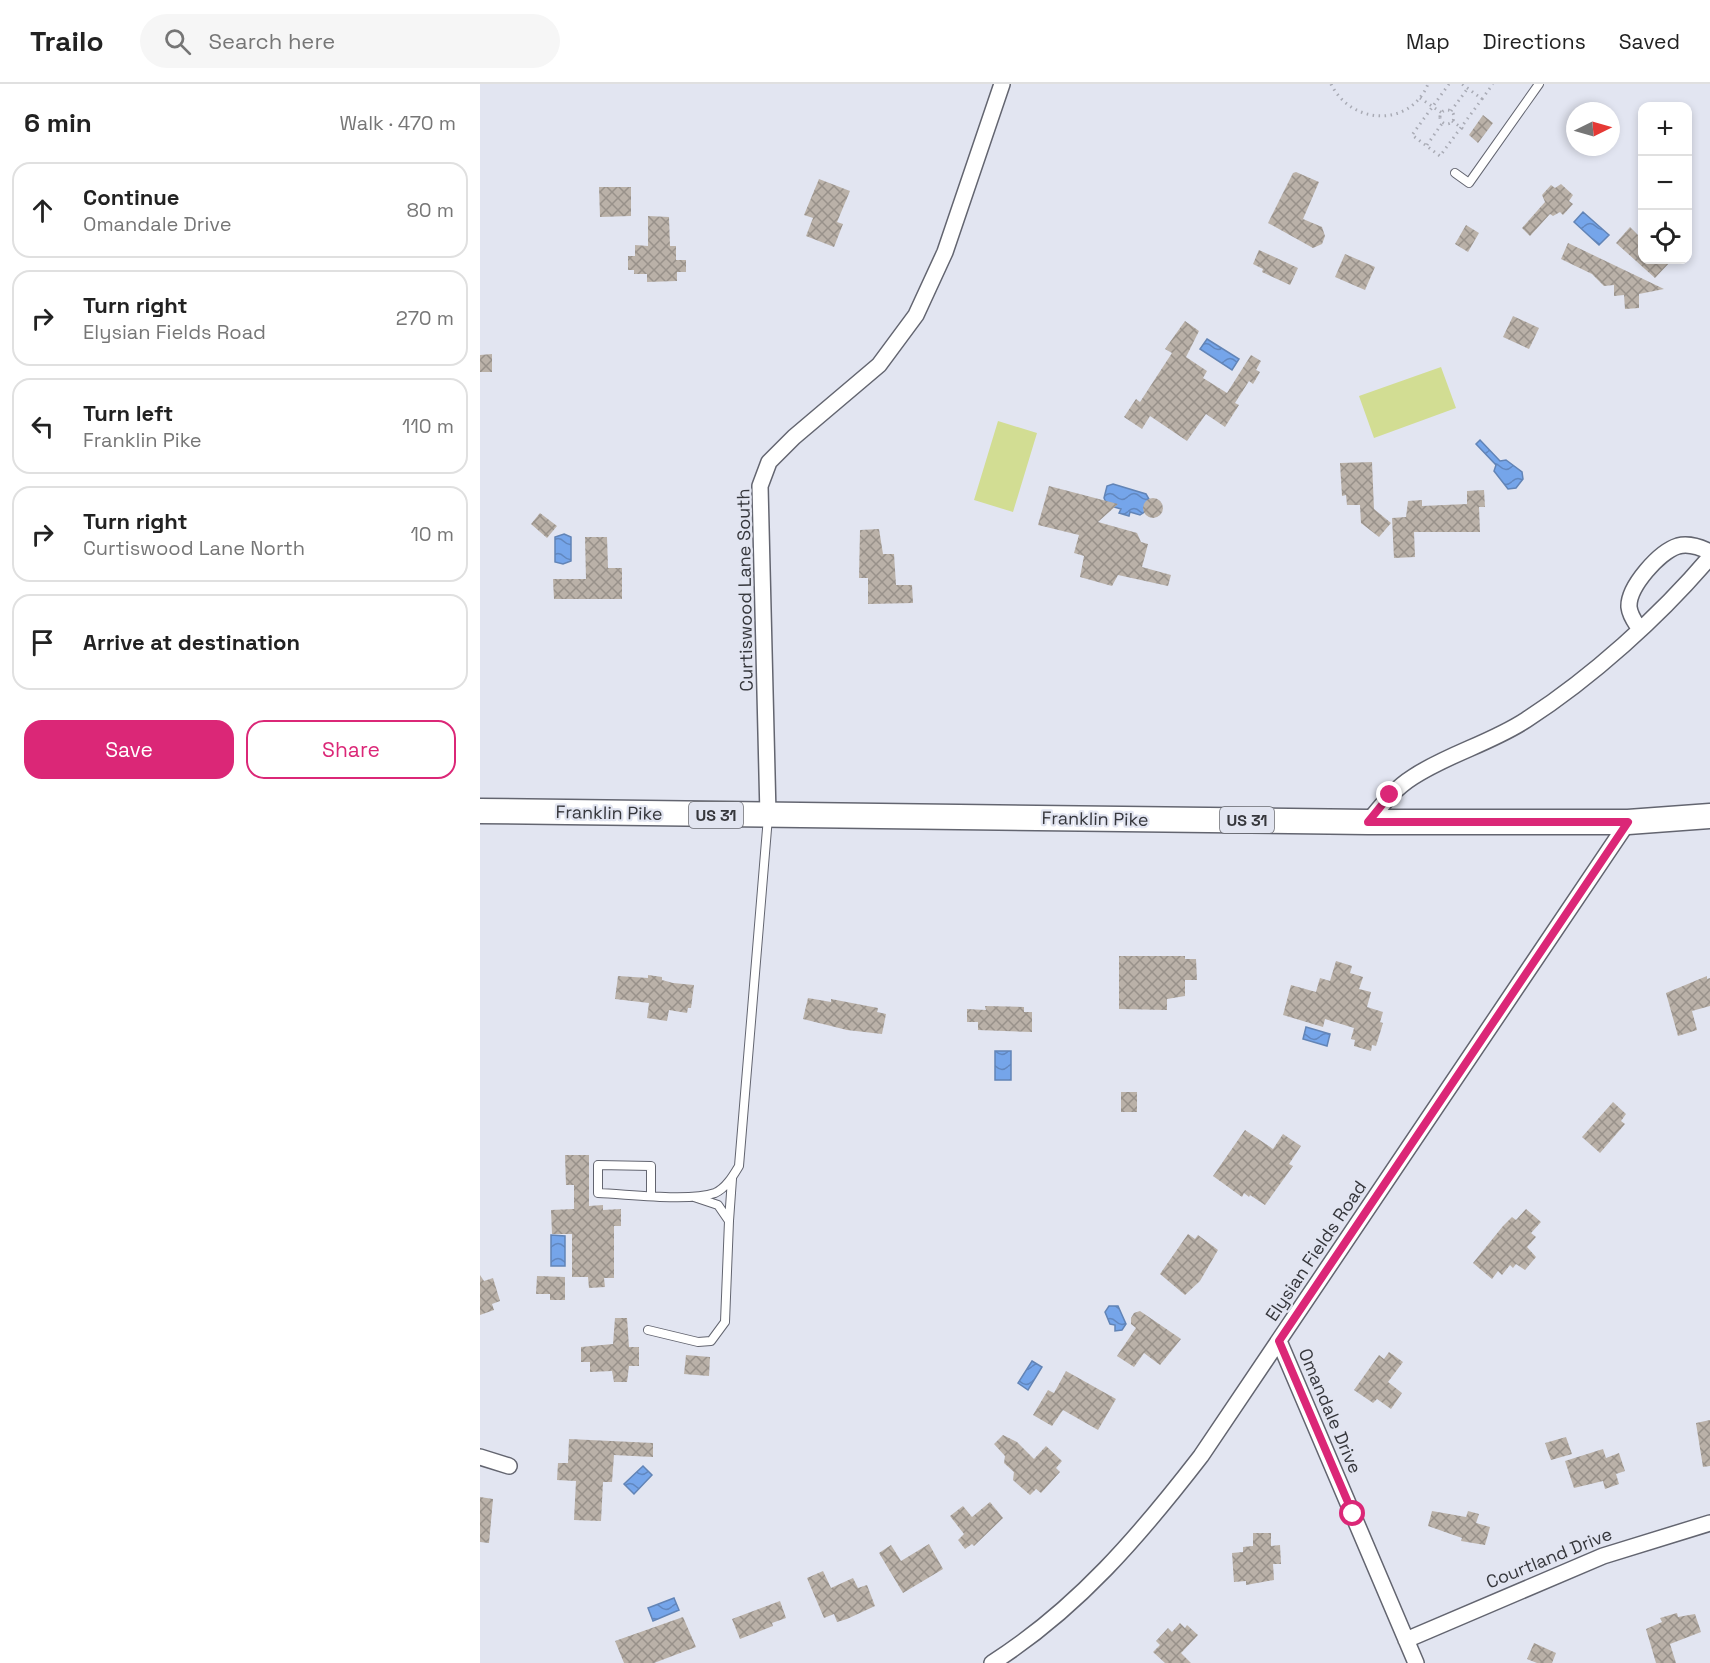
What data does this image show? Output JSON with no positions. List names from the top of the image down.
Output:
{
  "streets": {
    "main road": ["Franklin Pike", "US 31"],
    "street": [
      "Curtiswood Lane South",
      "Elysian Fields Road",
      "Omandale Drive",
      "Courtland Drive"
    ]
  },
  "crossings": [
    ["Curtiswood Lane South", "Franklin Pike"],
    ["Franklin Pike", "Elysian Fields Road"],
    ["Elysian Fields Road", "Omandale Drive"],
    ["Omandale Drive", "Courtland Drive"]
  ],
  "north": "right",
  "page": {
    "header": "Trailo",
    "search": "Search here",
    "nav": ["Map", "Directions", "Saved"],
    "heading": ["6 min", "Walk · 470 m"],
    "map_buttons": ["+", "−"],
    "list": [
      ["Continue", "Omandale Drive", "80 m"],
      ["Turn right", "Elysian Fields Road", "270 m"],
      ["Turn left", "Franklin Pike", "110 m"],
      ["Turn right", "Curtiswood Lane North", "10 m"],
      "Arrive at destination"
    ],
    "buttons": ["Save", "Share"]
  }
}
